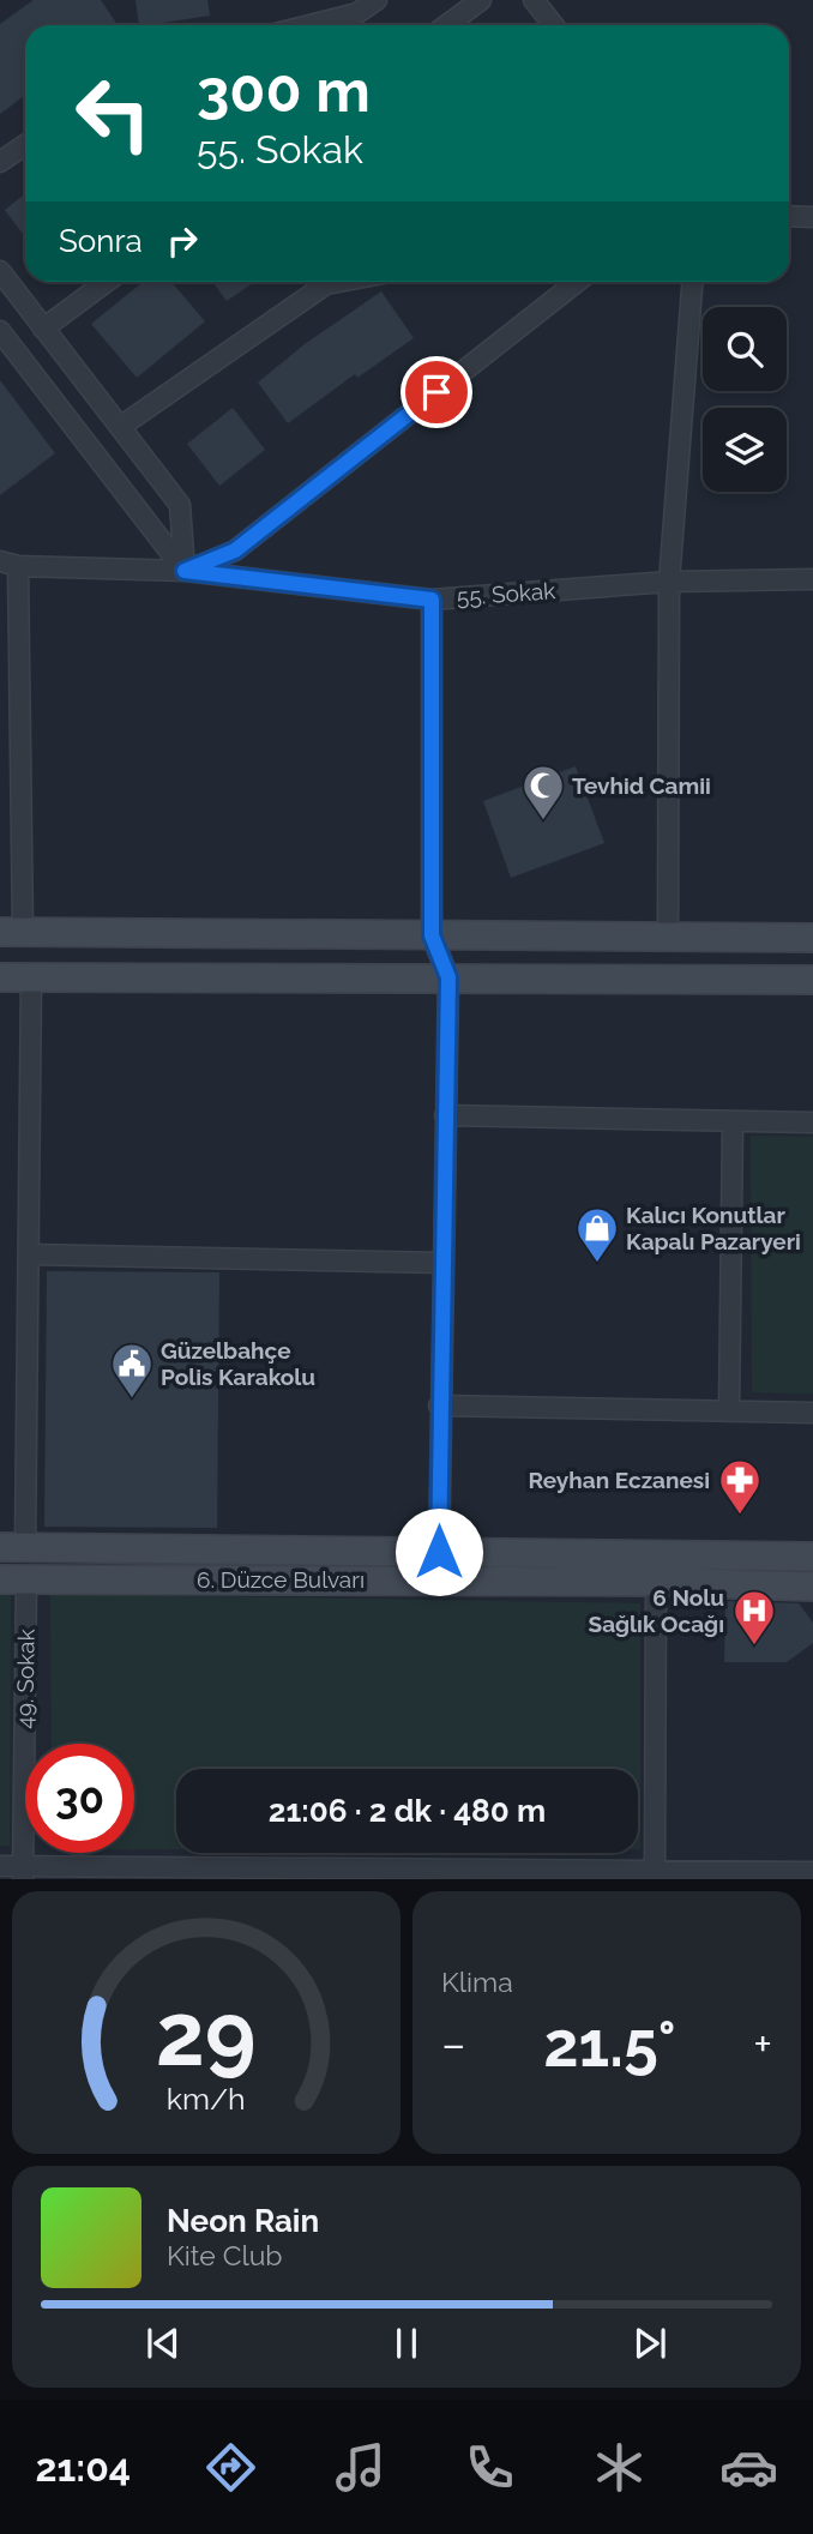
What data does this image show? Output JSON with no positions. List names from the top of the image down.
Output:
{
  "streets": {
    "main road": ["6. Düzce Bulvarı"],
    "street": ["55. Sokak", "49. Sokak"]
  },
  "crossings": [
    ["6. Düzce Bulvarı", "49. Sokak"]
  ],
  "places": {
    "mosque": ["Tevhid Camii"],
    "shop": ["Kalıcı Konutlar Kapalı Pazaryeri"],
    "public building": ["Güzelbahçe Polis Karakolu"],
    "pharmacy": ["Reyhan Eczanesi"],
    "hospital": ["6 Nolu Sağlık Ocağı"]
  },
  "page": {
    "turn": ["300 m", "55. Sokak"],
    "then": "Sonra",
    "limit": "30",
    "trip": "21:06 · 2 dk · 480 m",
    "tile": "Klima",
    "heat": ["−", "21.5°", "+"],
    "song": ["Neon Rain", "Kite Club"],
    "tabs": "21:04",
    "gauge": ["29", "km/h"]
  }
}
